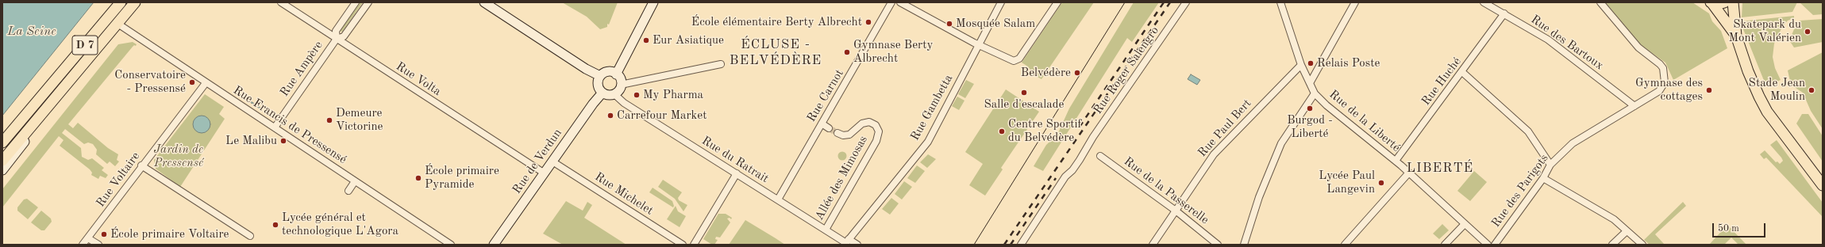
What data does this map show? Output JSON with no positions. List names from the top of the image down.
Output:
{
  "streets": {
    "main road": ["D 7"],
    "street": [
      "Rue des Bartoux",
      "Rue Ampère",
      "Rue Roger Salengro",
      "Rue Volta",
      "Rue Huché",
      "Rue Carnot",
      "Rue Gambetta",
      "Rue de la Liberté",
      "Rue Francis de Pressensé",
      "Rue Paul Bert",
      "Rue du Ratrait",
      "Rue de Verdun",
      "Allée des Mimosas",
      "Rue Voltaire",
      "Rue de la Passerelle",
      "Rue des Parigots",
      "Rue Michelet"
    ]
  },
  "crossings": [
    ["Rue des Bartoux", "Rue Huché"],
    ["Rue des Bartoux", "Rue des Parigots"],
    ["D 7", "Rue Francis de Pressensé"],
    ["Rue Ampère", "Rue Volta"],
    ["Rue Ampère", "Rue Francis de Pressensé"],
    ["Rue Volta", "Rue de Verdun"],
    ["Rue Huché", "Rue de la Liberté"],
    ["Rue Carnot", "Rue du Ratrait"],
    ["Rue Gambetta", "Rue du Ratrait"],
    ["Rue de la Liberté", "Rue Paul Bert"],
    ["Rue Francis de Pressensé", "Rue Voltaire"],
    ["Rue Paul Bert", "Rue de la Passerelle"],
    ["Rue du Ratrait", "Rue de Verdun"],
    ["Rue du Ratrait", "Allée des Mimosas"],
    ["Rue de Verdun", "Rue Michelet"]
  ],
  "districts": ["ÉCLUSE - BELVÉDÈRE", "LIBERTÉ"],
  "water": ["La Seine"],
  "parks": ["Jardin de Pressensé"],
  "places": [
    "École élémentaire Berty Albrecht",
    "Mosquée Salam",
    "Skatepark du Mont Valérien",
    "Eur Asiatique",
    "Gymnase Berty Albrecht",
    "Relais Poste",
    "Belvédère",
    "Conservatoire - Pressensé",
    "Gymnase des cottages",
    "Stade Jean Moulin",
    "Salle d'escalade",
    "My Pharma",
    "Burgod - Liberté",
    "Carrefour Market",
    "Demeure Victorine",
    "Centre Sportif du Belvédère",
    "Le Malibu",
    "École primaire Pyramide",
    "Lycée Paul Langevin",
    "Lycée général et technologique L'Agora",
    "École primaire Voltaire"
  ],
  "scale_bar": "50 m"
}
